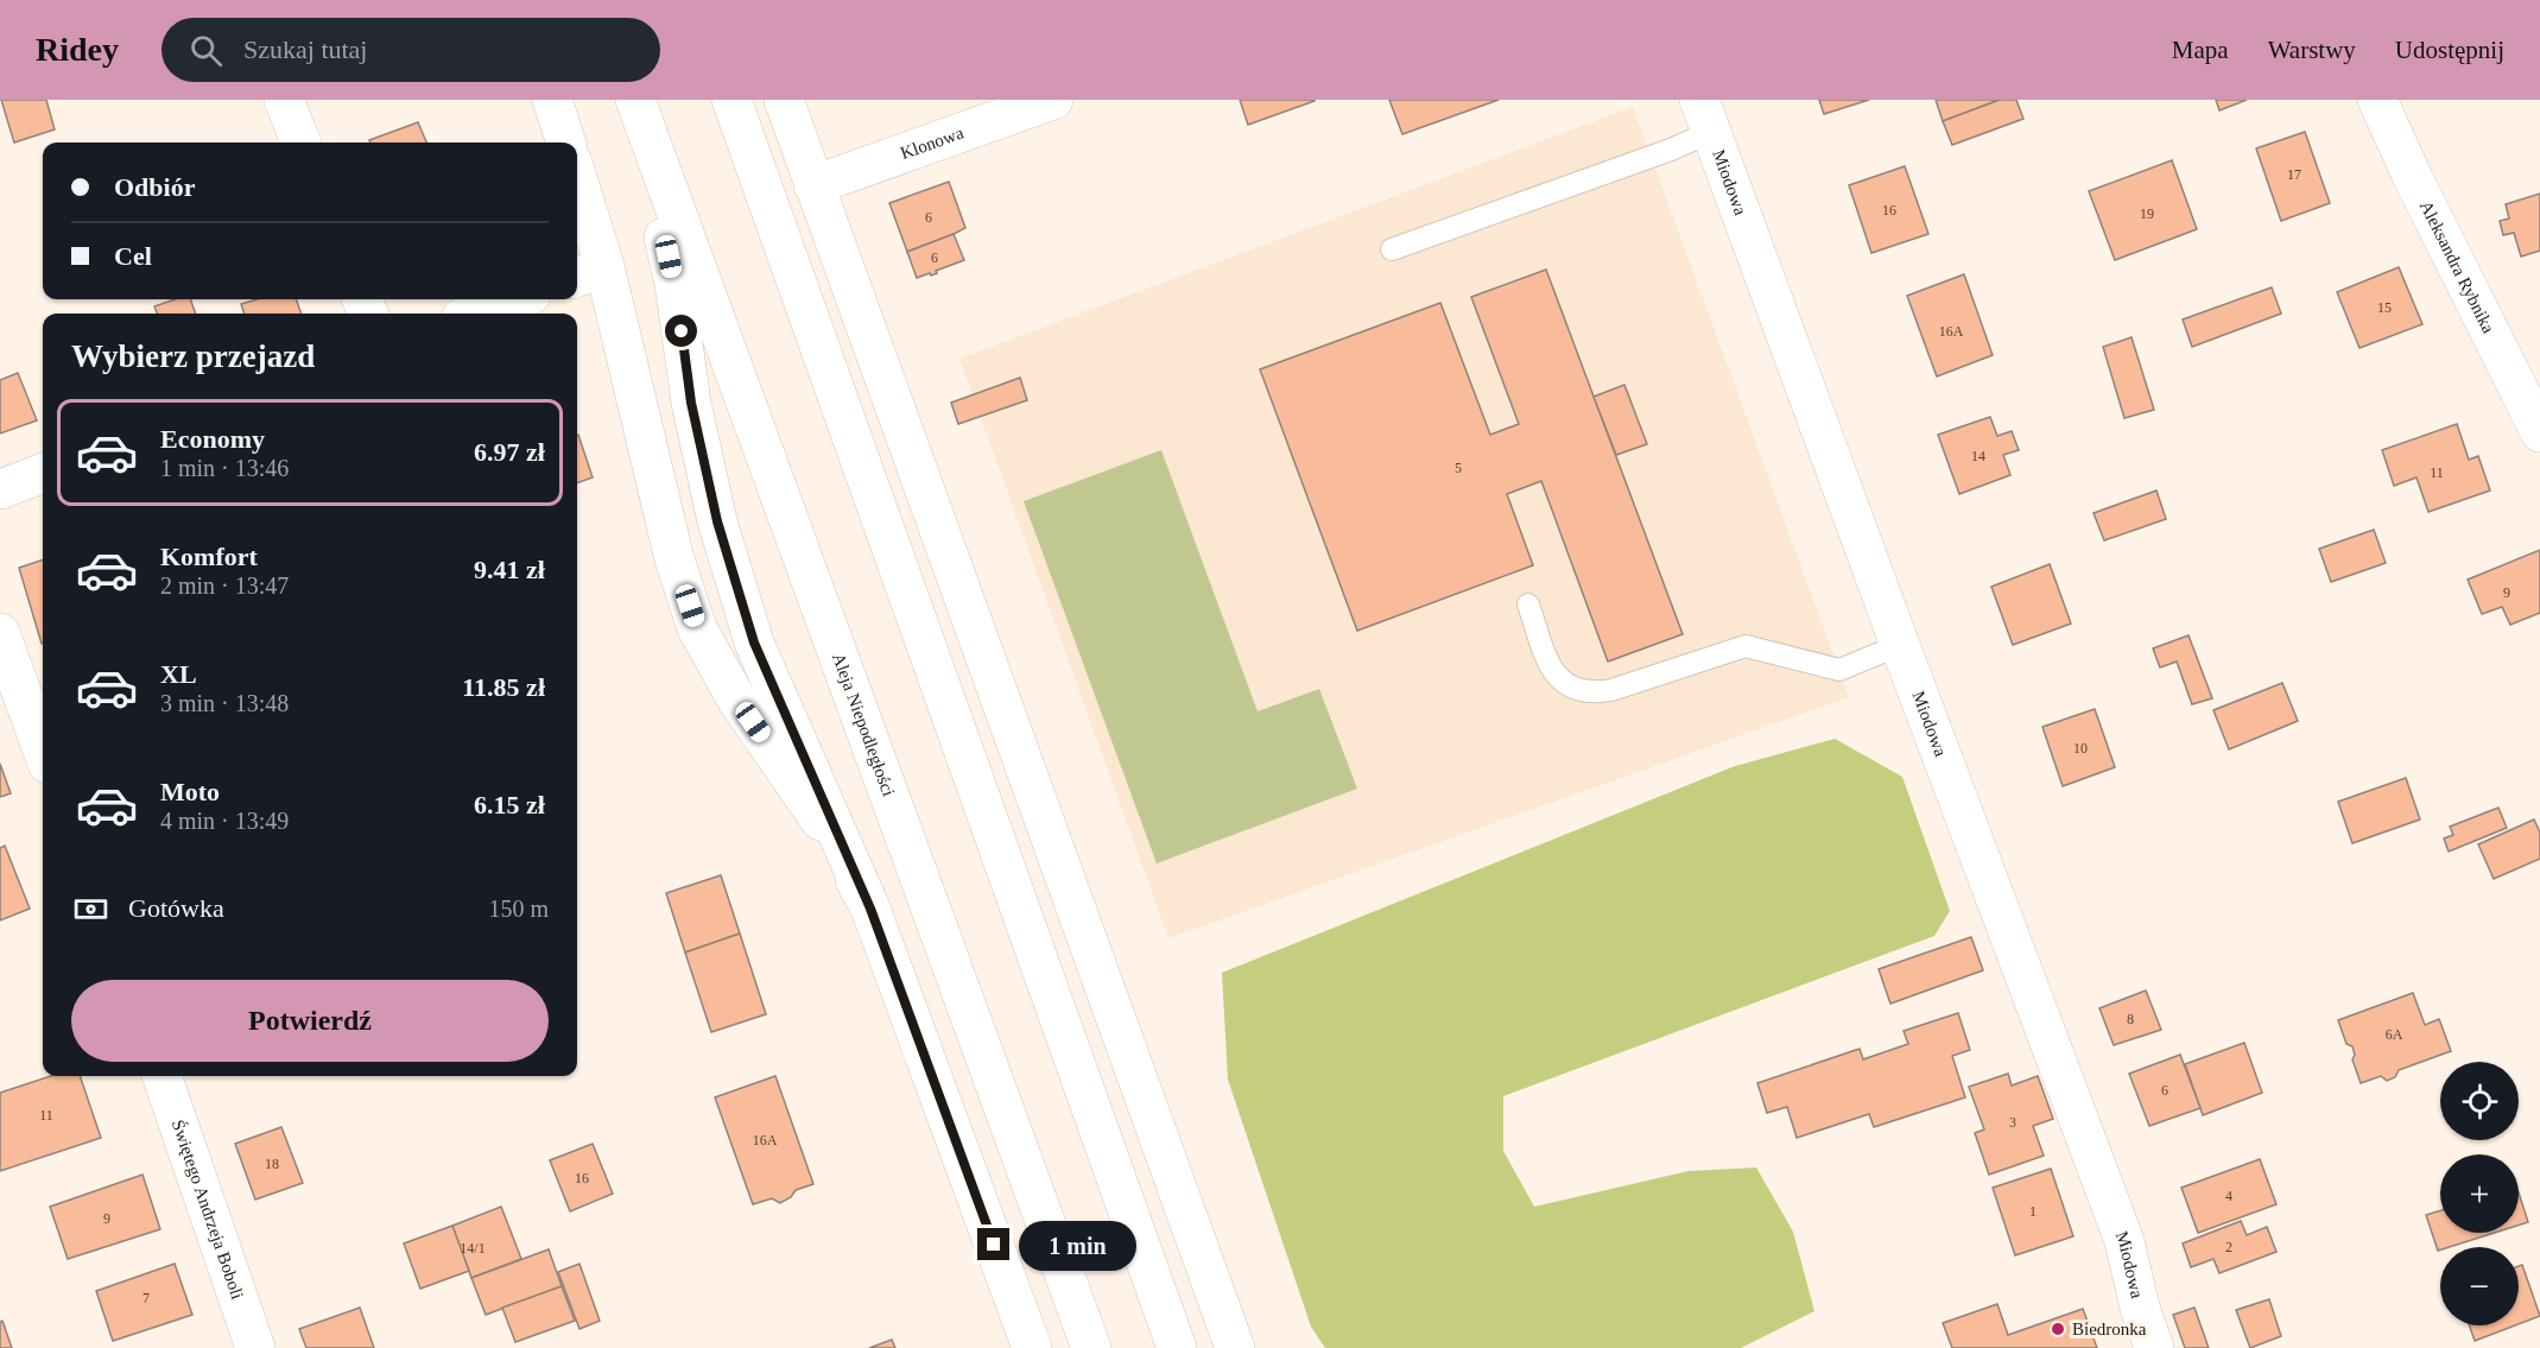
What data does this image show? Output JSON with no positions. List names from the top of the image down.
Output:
{
  "streets": {
    "main road": [
      "Klonowa",
      "Miodowa",
      "Aleksandra Rybnika",
      "Aleja Niepodległości",
      "Świętego Andrzeja Boboli"
    ]
  },
  "places": ["Biedronka"],
  "house_numbers": [
    "17",
    "16",
    "19",
    "6",
    "6",
    "15",
    "16A",
    "14",
    "5",
    "11",
    "9",
    "10",
    "8",
    "6A",
    "6",
    "11",
    "3",
    "16A",
    "18",
    "16",
    "4",
    "1",
    "9",
    "2",
    "14/1",
    "7"
  ],
  "page": {
    "header": "Ridey",
    "search": "Szukaj tutaj",
    "nav": ["Mapa", "Warstwy", "Udostępnij"],
    "banner": ["Odbiór", "Cel"],
    "heading": "Wybierz przejazd",
    "list": [
      {
        "name": "Economy",
        "note": "1 min · 13:46",
        "value": "6.97 zł"
      },
      {
        "name": "Komfort",
        "note": "2 min · 13:47",
        "value": "9.41 zł"
      },
      {
        "name": "XL",
        "note": "3 min · 13:48",
        "value": "11.85 zł"
      },
      {
        "name": "Moto",
        "note": "4 min · 13:49",
        "value": "6.15 zł"
      }
    ],
    "pay": ["Gotówka", "150 m"],
    "buttons": "Potwierdź",
    "map_buttons": ["+", "−"],
    "bubble": "1 min"
  }
}
